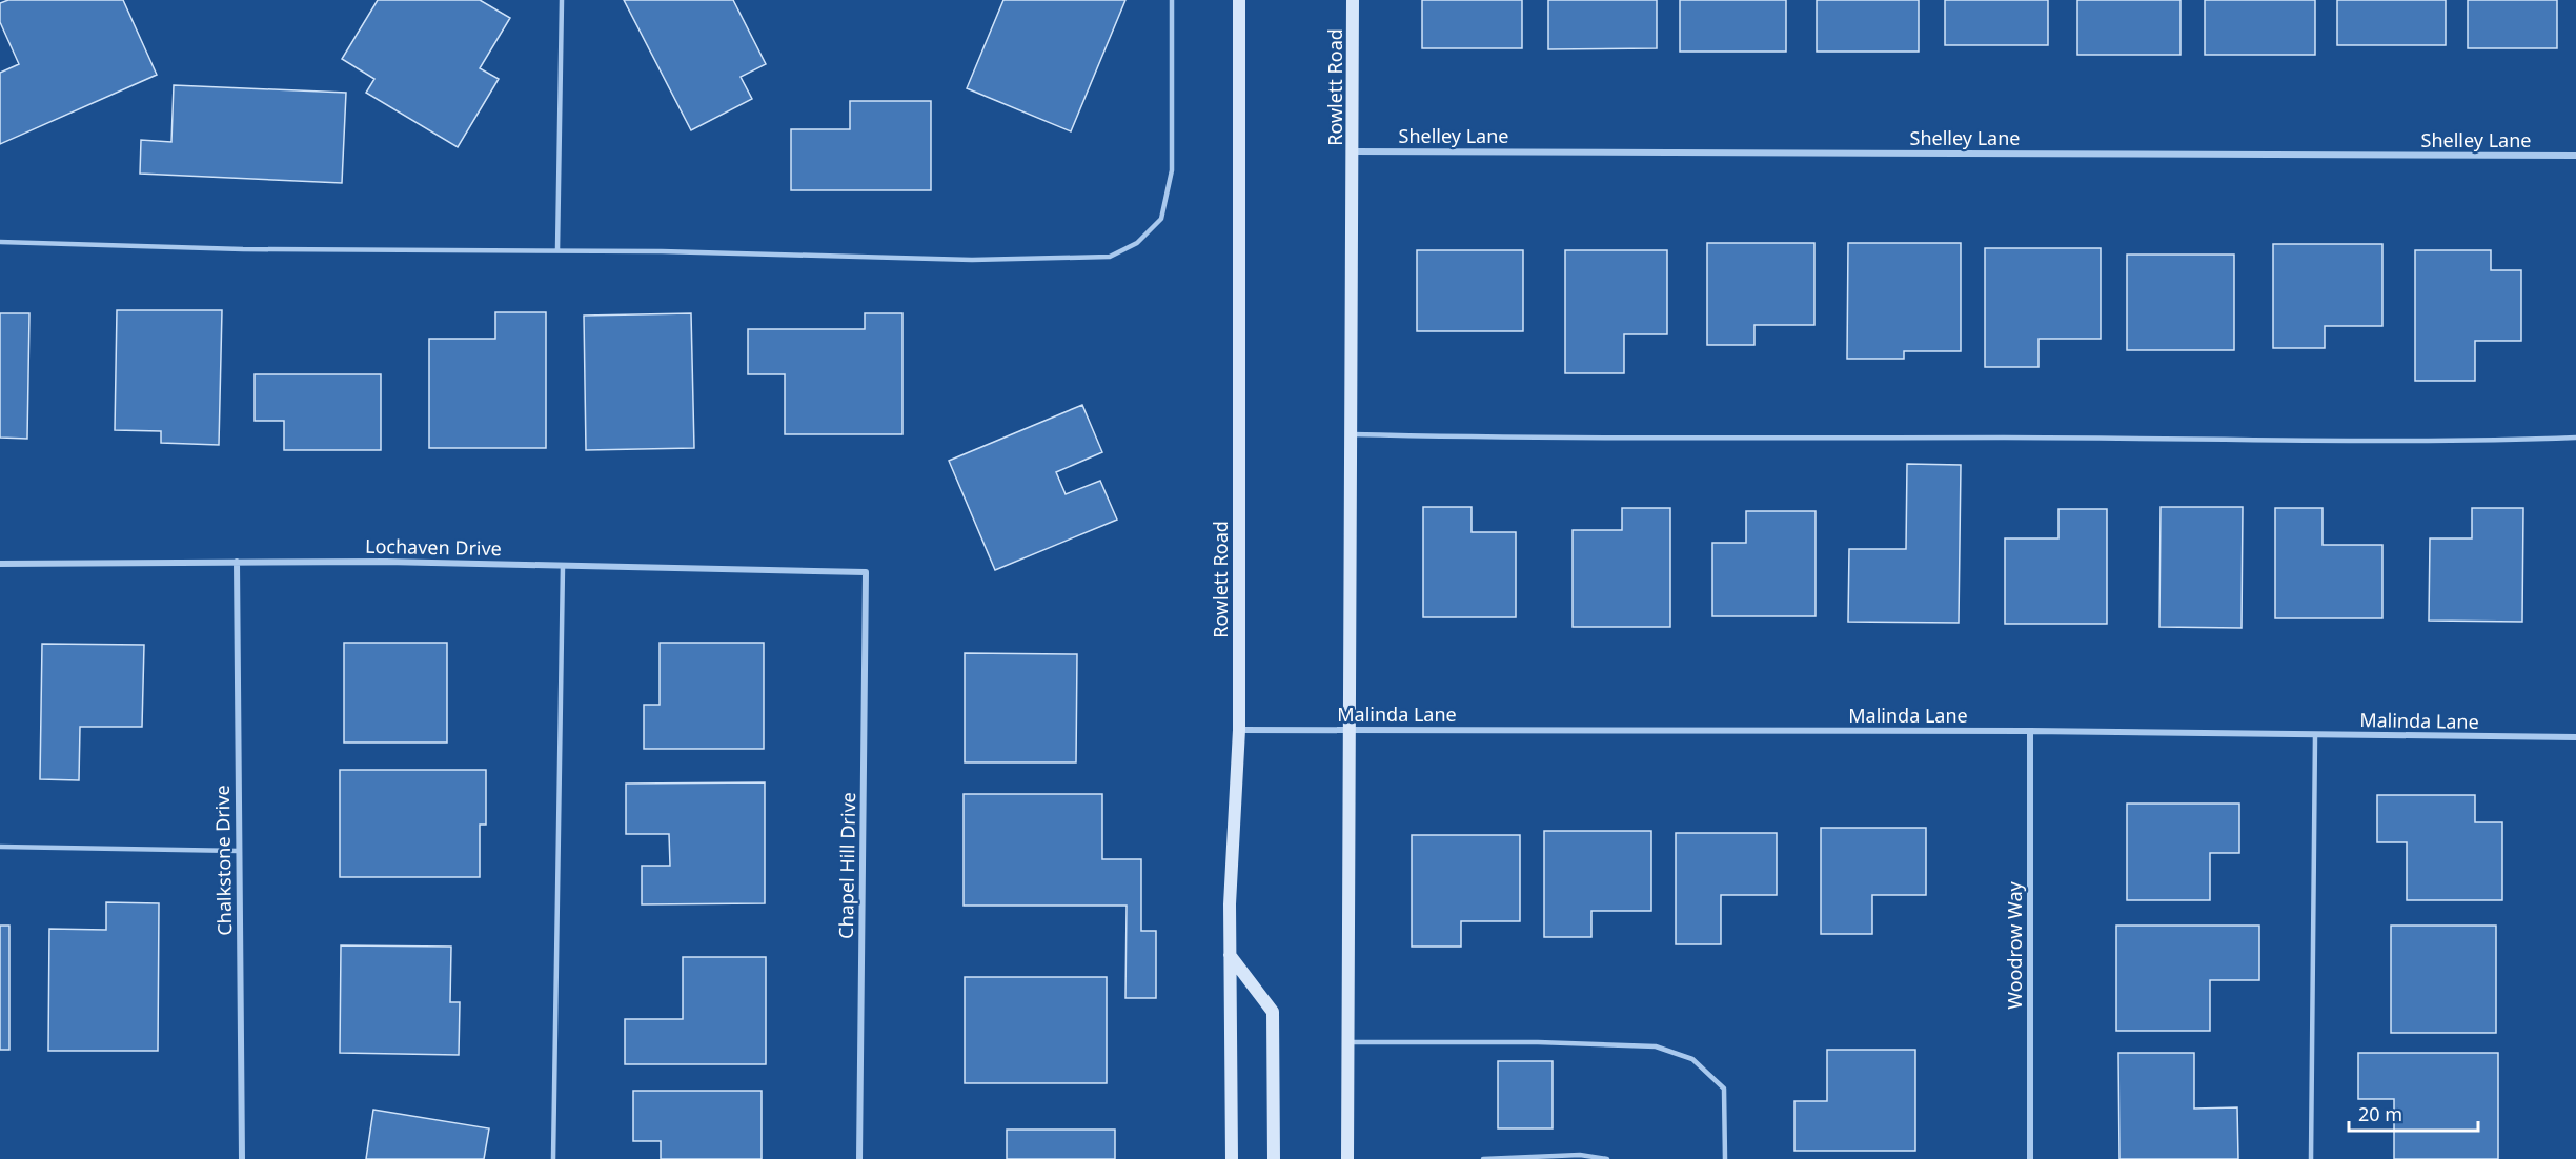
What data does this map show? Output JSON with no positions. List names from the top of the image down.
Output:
{
  "streets": {
    "main road": ["Rowlett Road"],
    "street": [
      "Shelley Lane",
      "Lochaven Drive",
      "Malinda Lane",
      "Chalkstone Drive",
      "Chapel Hill Drive",
      "Woodrow Way"
    ]
  },
  "crossings": [
    ["Rowlett Road", "Shelley Lane"],
    ["Rowlett Road", "Malinda Lane"],
    ["Lochaven Drive", "Chalkstone Drive"],
    ["Lochaven Drive", "Chapel Hill Drive"],
    ["Malinda Lane", "Woodrow Way"]
  ],
  "scale_bar": "20 m"
}
